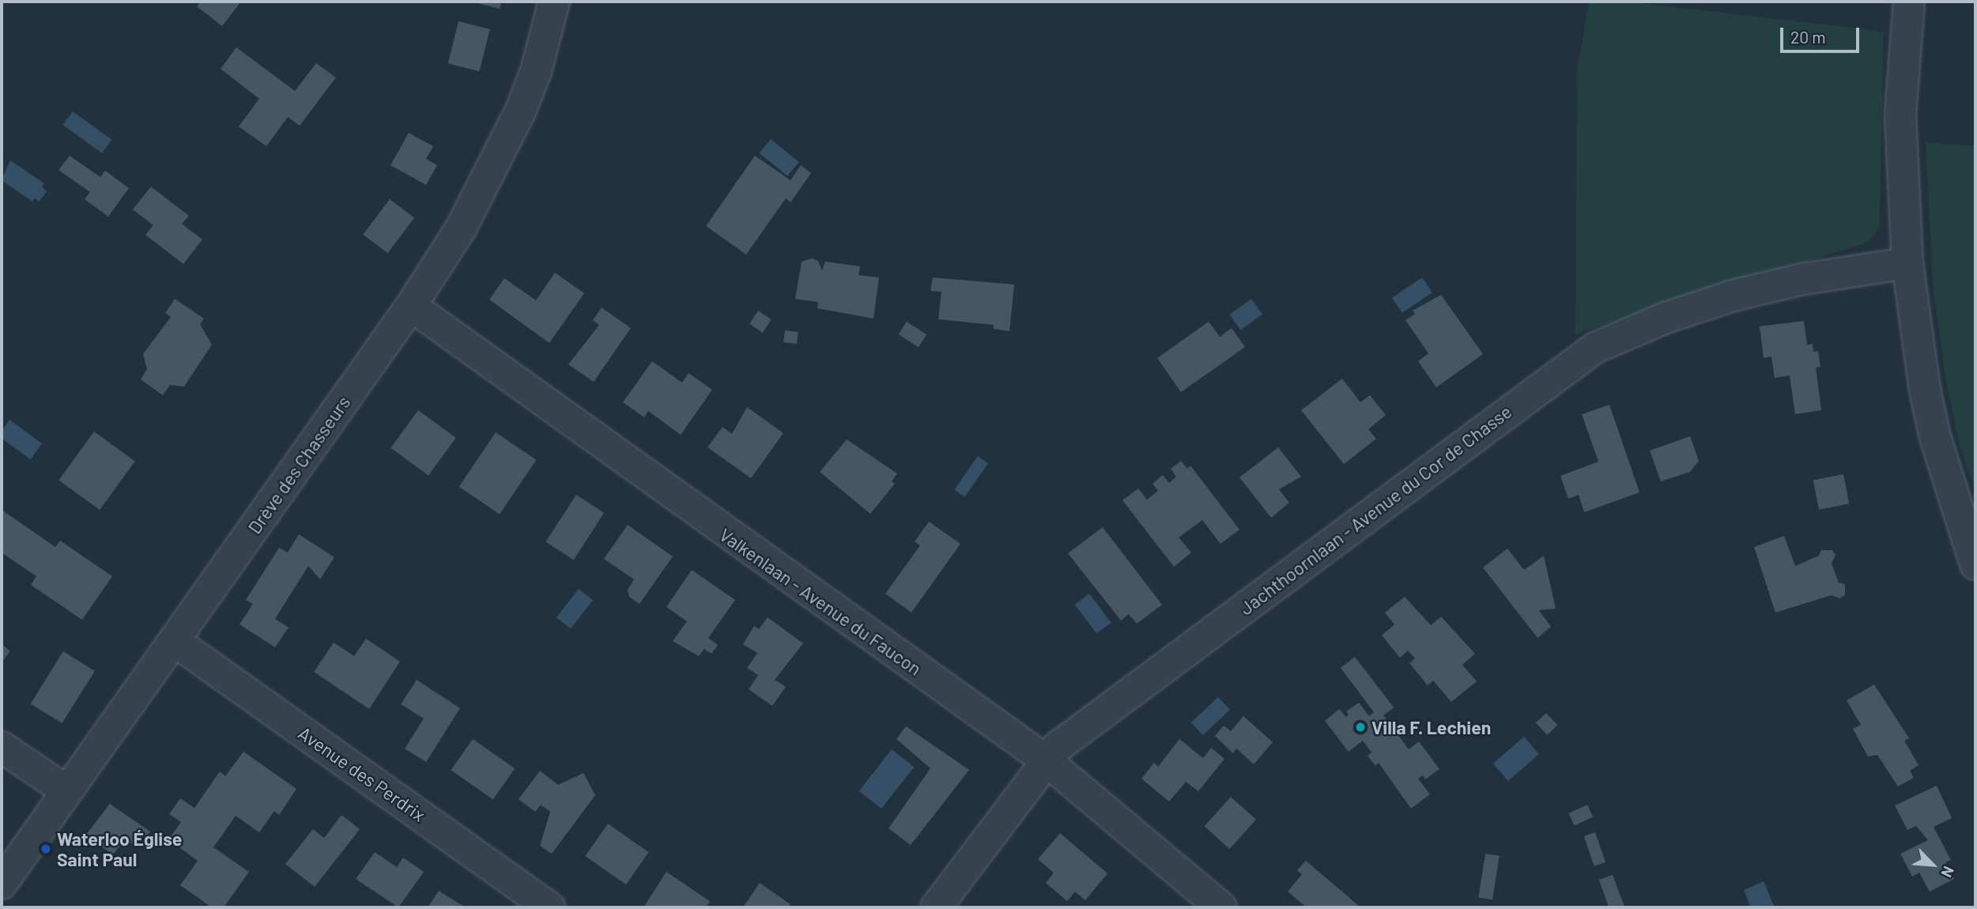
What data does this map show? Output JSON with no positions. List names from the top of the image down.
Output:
{
  "streets": {
    "street": [
      "Drève des Chasseurs",
      "Jachthoornlaan - Avenue du Cor de Chasse",
      "Valkenlaan - Avenue du Faucon",
      "Avenue des Perdrix"
    ]
  },
  "crossings": [
    ["Drève des Chasseurs", "Valkenlaan - Avenue du Faucon"],
    ["Drève des Chasseurs", "Avenue des Perdrix"],
    ["Jachthoornlaan - Avenue du Cor de Chasse", "Valkenlaan - Avenue du Faucon"]
  ],
  "places": ["Villa F. Lechien", "Waterloo Église Saint Paul"],
  "scale_bar": "20 m",
  "north": "bottom right"
}
